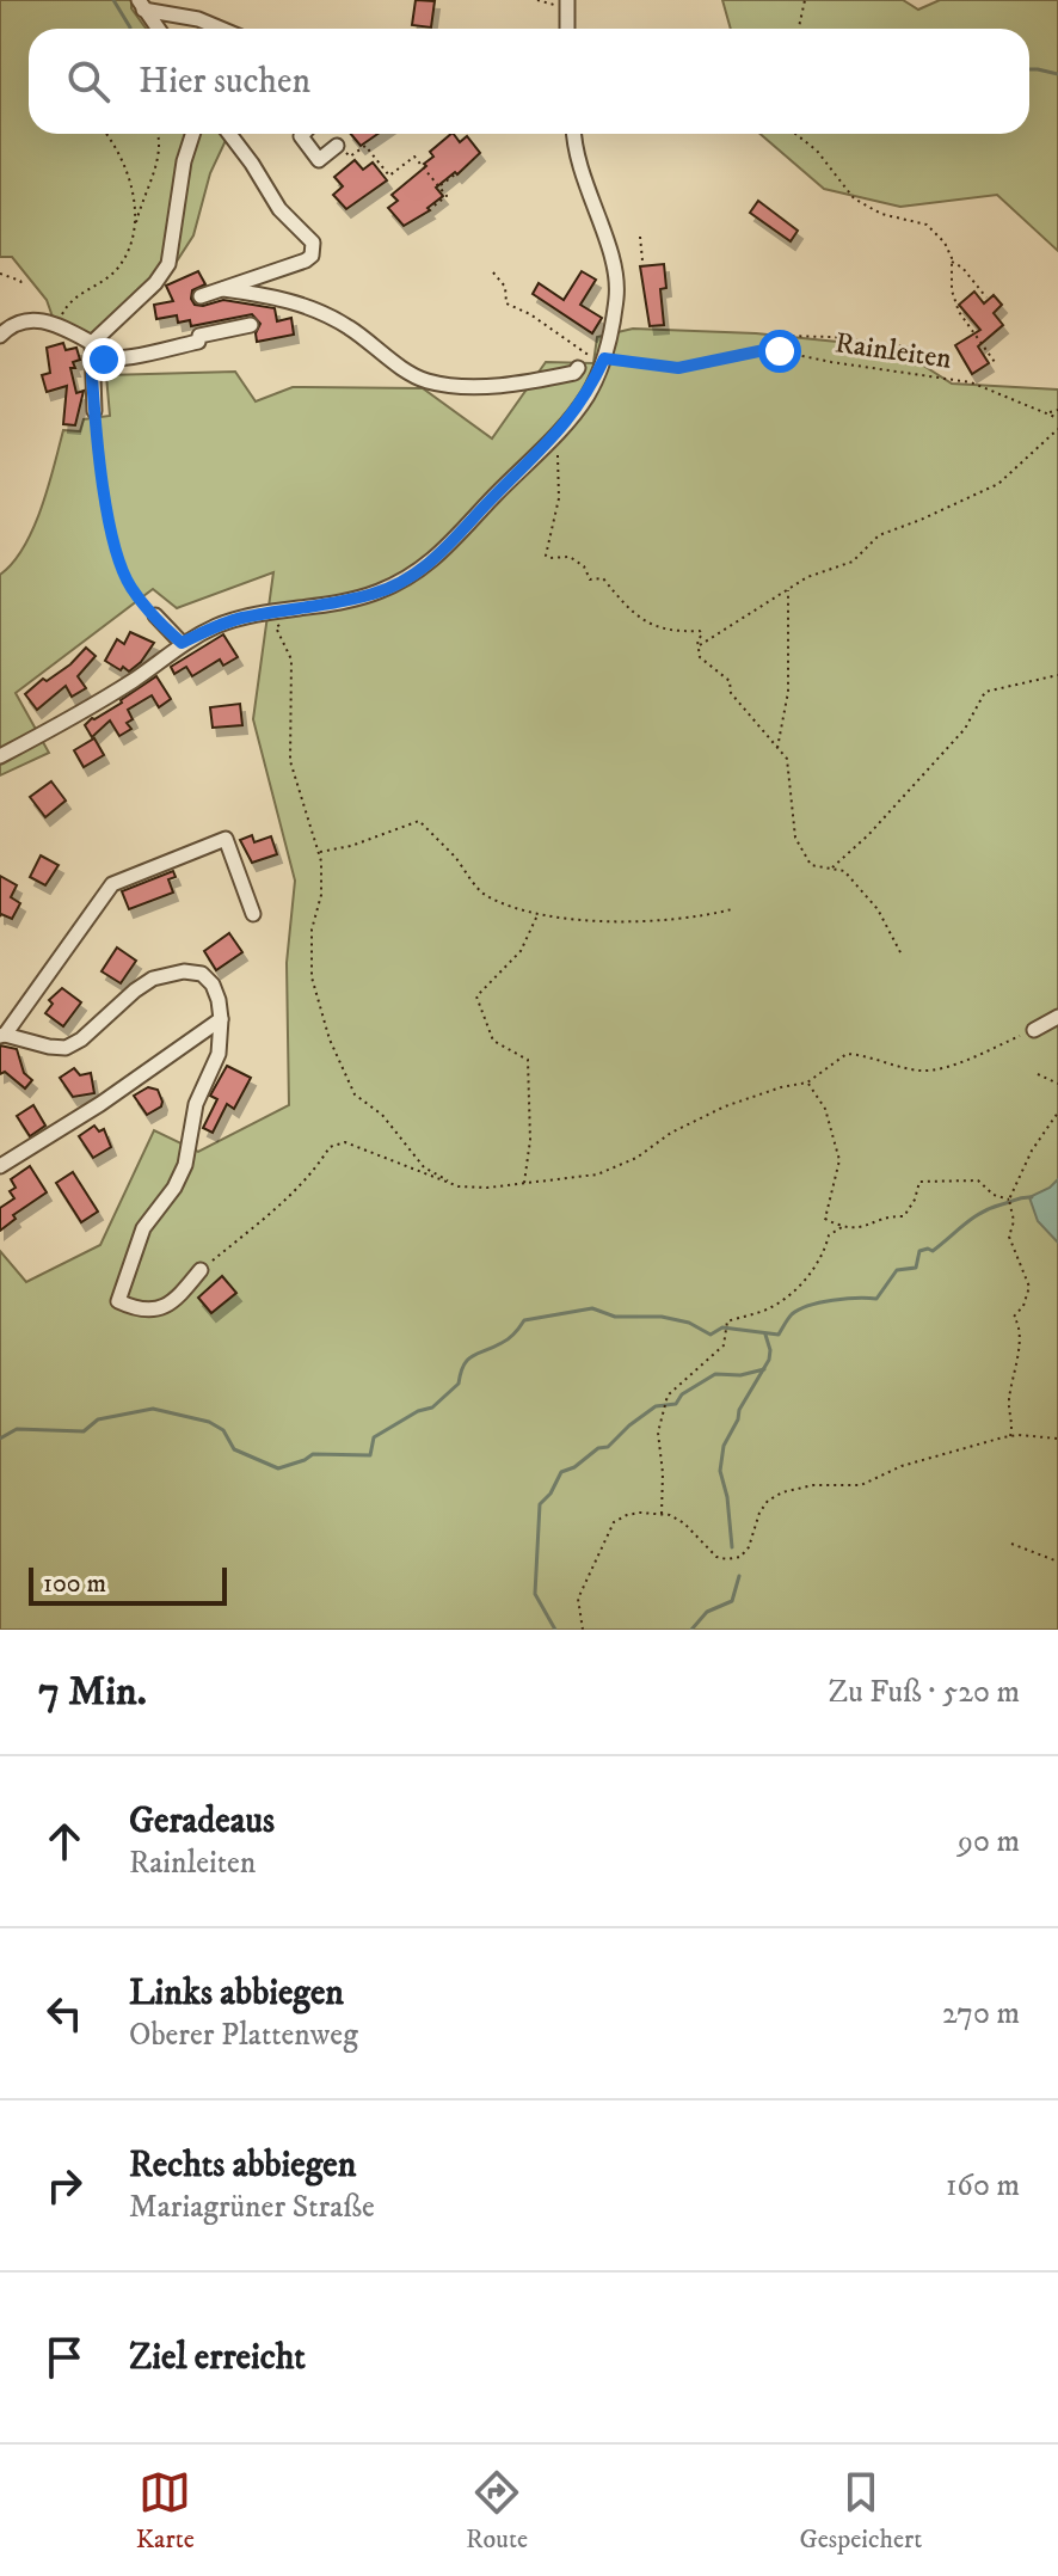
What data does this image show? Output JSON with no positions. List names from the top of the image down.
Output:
{
  "streets": {
    "path": ["Rainleiten"]
  },
  "scale_bar": "100 m",
  "page": {
    "search": "Hier suchen",
    "scale": "100 m",
    "heading": ["7 Min.", "Zu Fuß · 520 m"],
    "list": [
      ["Geradeaus", "Rainleiten", "90 m"],
      ["Links abbiegen", "Oberer Plattenweg", "270 m"],
      ["Rechts abbiegen", "Mariagrüner Straße", "160 m"],
      "Ziel erreicht"
    ],
    "nav": ["Karte", "Route", "Gespeichert"]
  }
}
